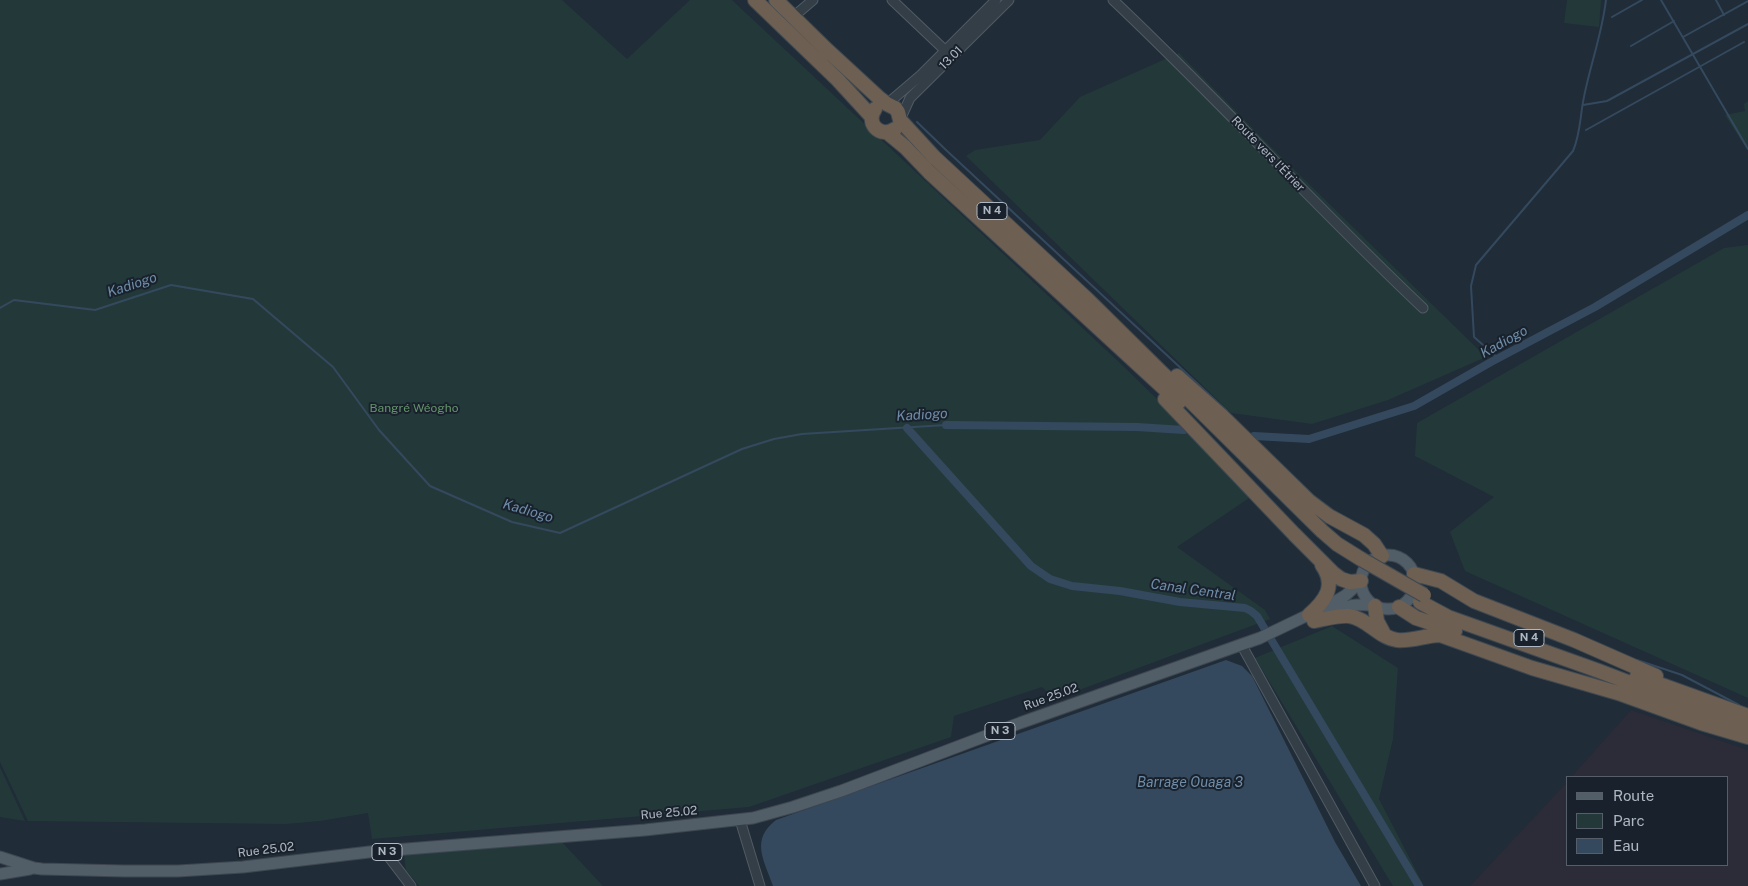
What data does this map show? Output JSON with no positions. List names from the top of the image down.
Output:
{
  "streets": {
    "highway": ["N 4"],
    "main road": ["Rue 25.02", "N 3"],
    "street": ["13.01", "Route vers l'Étrier"]
  },
  "crossings": [
    ["13.01", "N 4"],
    ["Rue 25.02", "N 3"]
  ],
  "water": ["Kadiogo", "Canal Central", "Barrage Ouaga 3"],
  "parks": ["Bangré Wéogho"],
  "legend": ["Route", "Parc", "Eau"]
}
